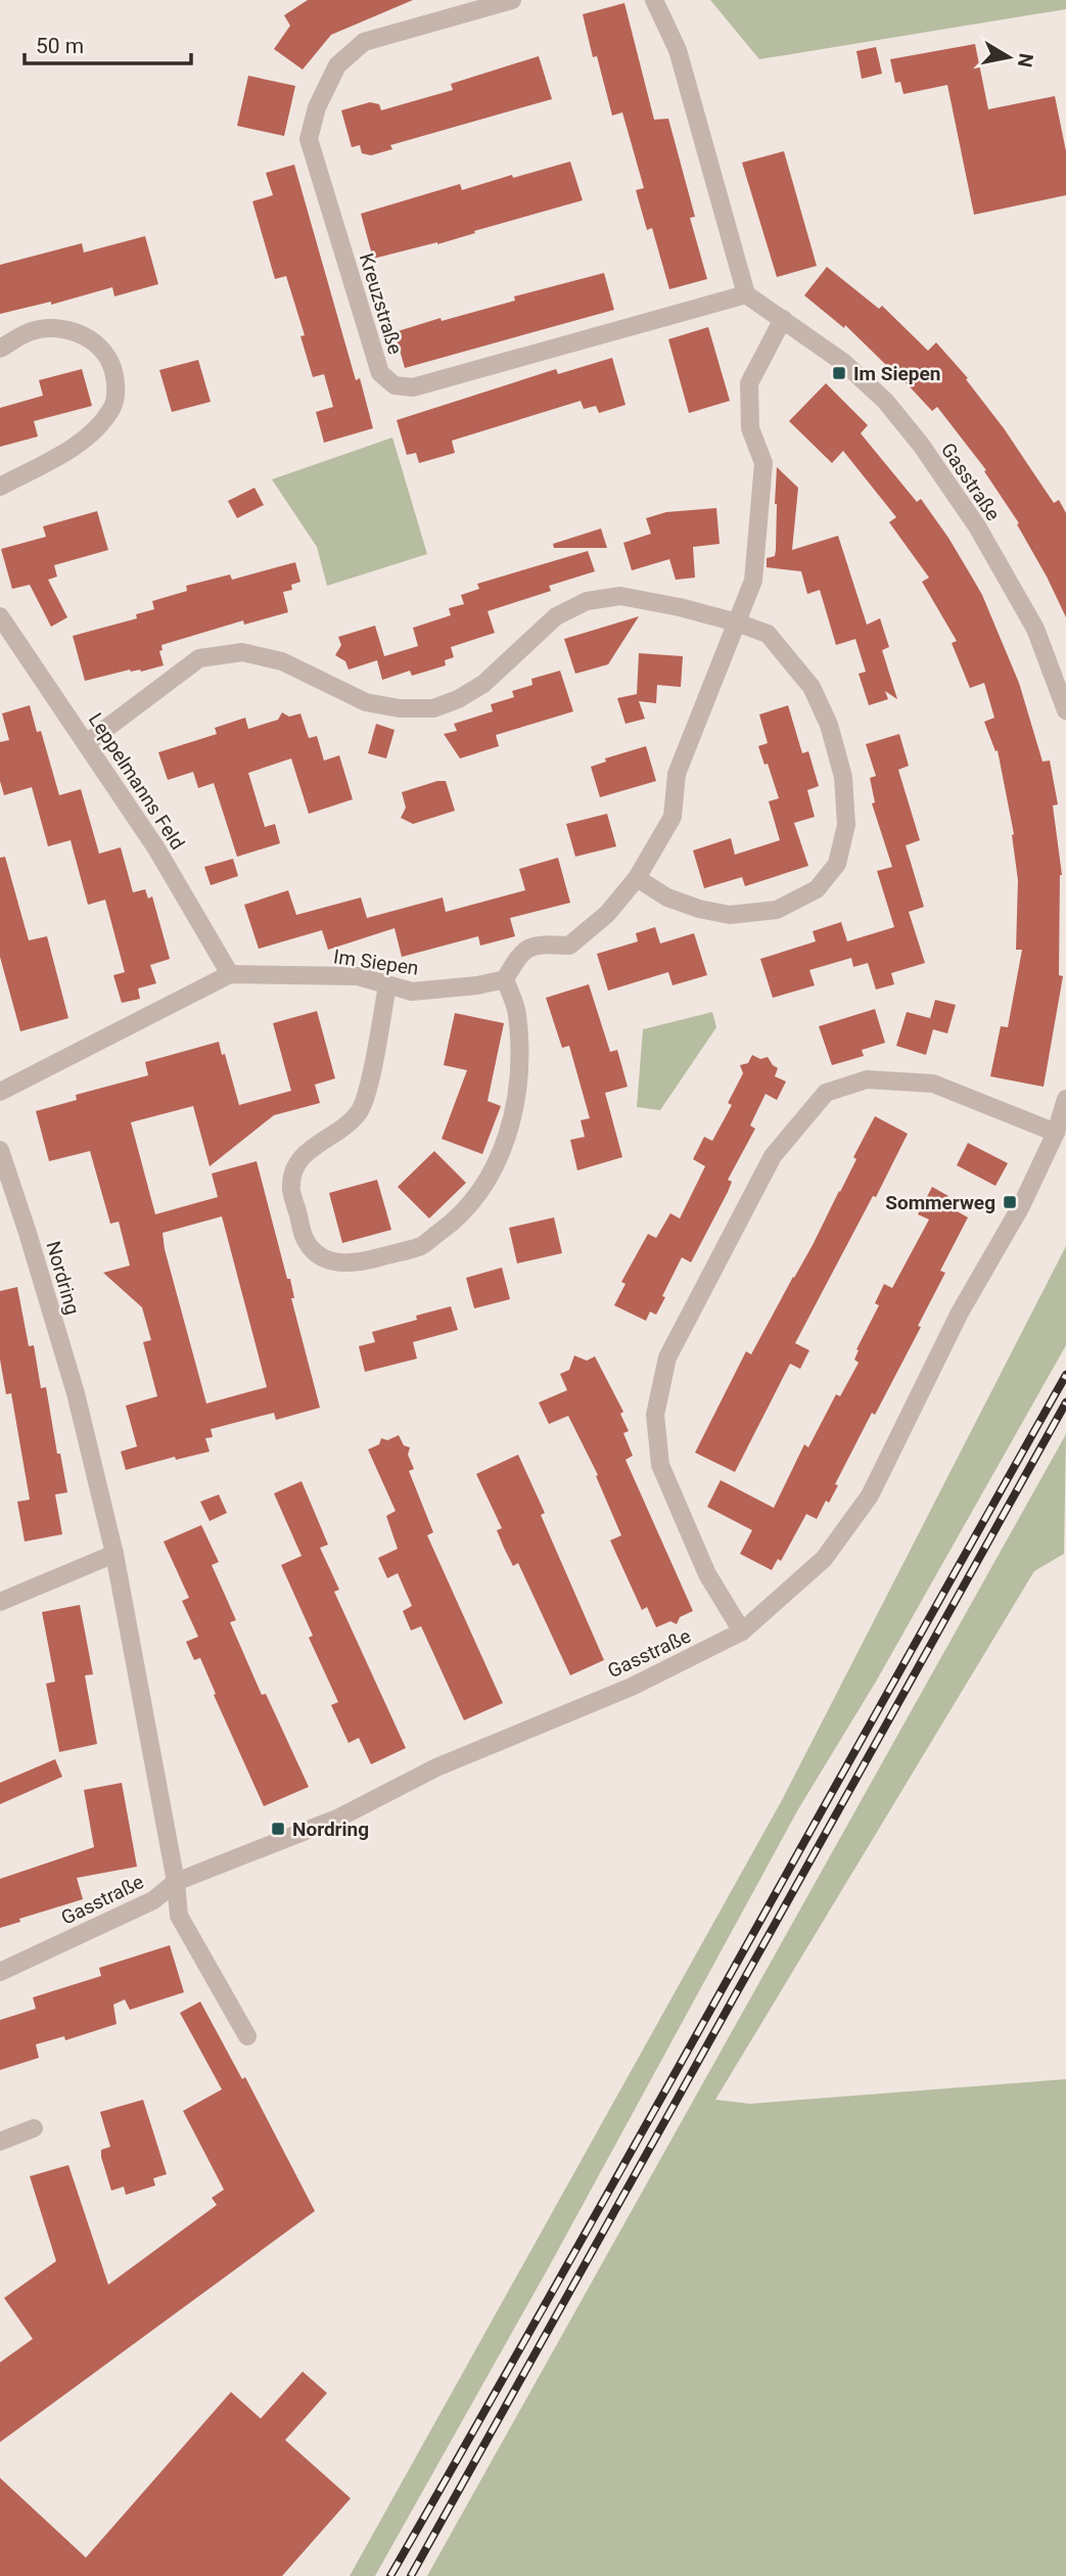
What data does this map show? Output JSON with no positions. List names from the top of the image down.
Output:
{
  "streets": {
    "street": [
      "Kreuzstraße",
      "Gasstraße",
      "Leppelmanns Feld",
      "Im Siepen",
      "Nordring"
    ]
  },
  "crossings": [
    ["Gasstraße", "Nordring"],
    ["Leppelmanns Feld", "Im Siepen"]
  ],
  "places": {
    "transit": ["Im Siepen", "Sommerweg", "Nordring"]
  },
  "scale_bar": "50 m",
  "north": "right"
}
